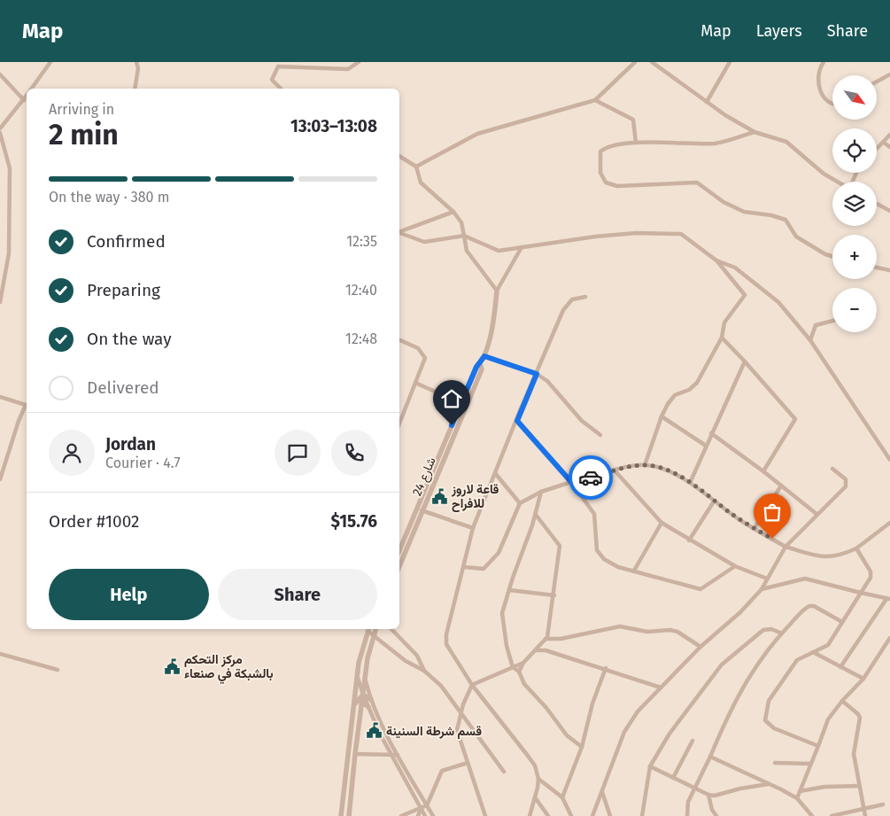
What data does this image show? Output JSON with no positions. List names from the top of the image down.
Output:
{
  "streets": {
    "street": ["شارع 24"]
  },
  "places": {
    "public building": ["قاعة لاروز للافراح", "مركز التحكم بالشبكة في صنعاء", "قسم شرطة السنينة"]
  },
  "north": "bottom right",
  "page": {
    "header": "Map",
    "nav": ["Map", "Layers", "Share"],
    "map_buttons": ["+", "−"],
    "heading": ["2 min", "Arriving in", "13:03–13:08"],
    "panel": [
      "Jordan",
      "Courier · 4.7",
      "Order #1002",
      "$15.76"
    ],
    "bar": "On the way · 380 m",
    "list": [
      ["Confirmed", "12:35"],
      ["Preparing", "12:40"],
      ["On the way", "12:48"],
      "Delivered"
    ],
    "buttons": ["Help", "Share"]
  }
}
